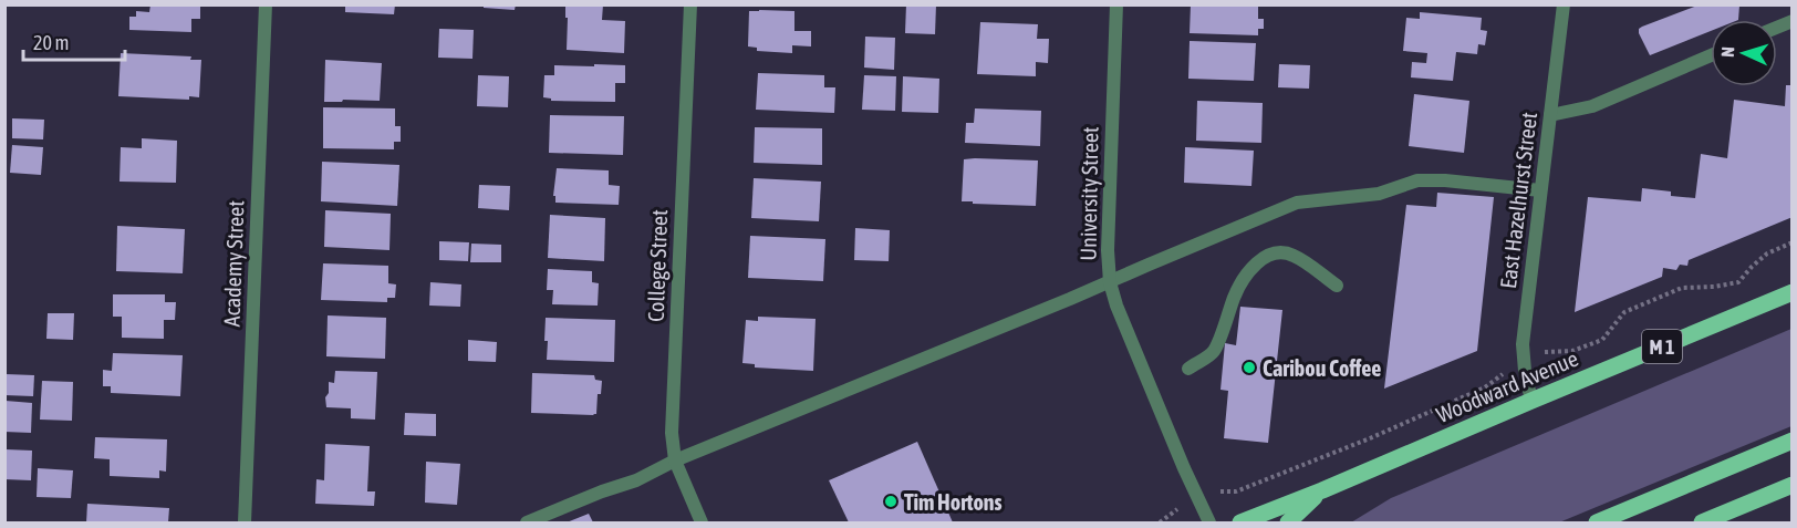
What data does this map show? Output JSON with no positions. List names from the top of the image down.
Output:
{
  "streets": {
    "main road": ["M 1", "Woodward Avenue"],
    "street": [
      "University Street",
      "East Hazelhurst Street",
      "Academy Street",
      "College Street"
    ]
  },
  "crossings": [
    ["East Hazelhurst Street", "Woodward Avenue"]
  ],
  "places": ["Caribou Coffee", "Tim Hortons"],
  "scale_bar": "20 m",
  "north": "left"
}
